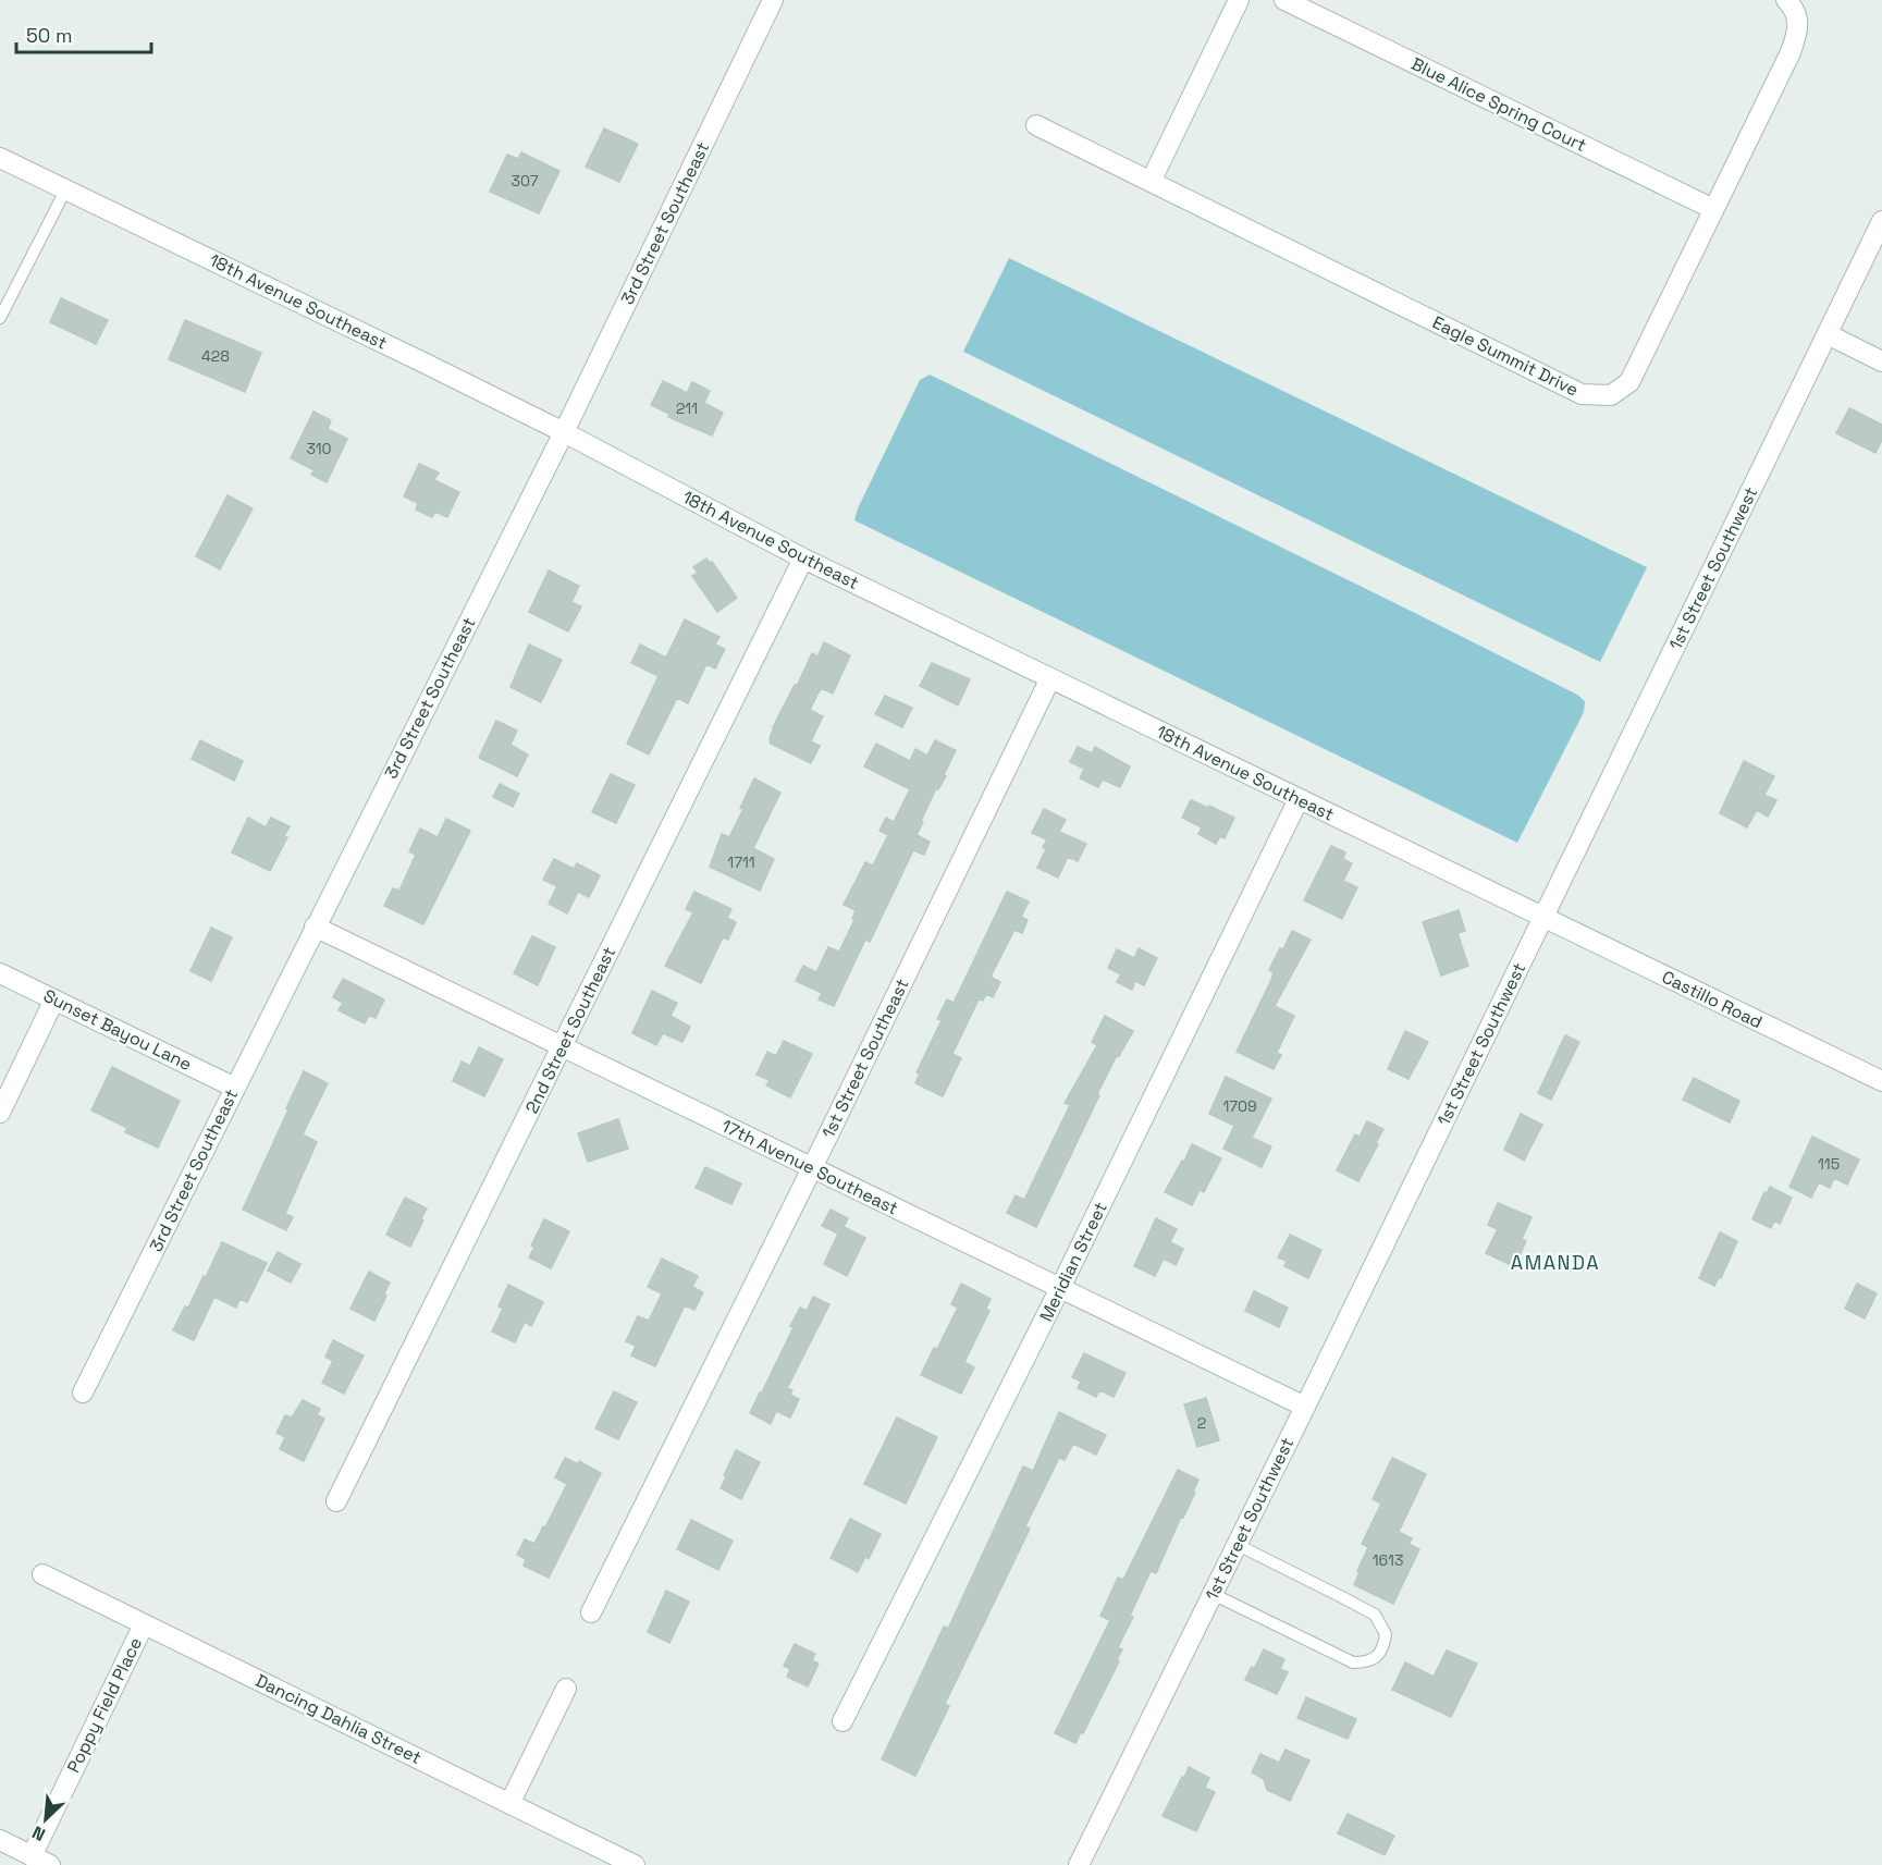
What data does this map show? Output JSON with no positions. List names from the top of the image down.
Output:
{
  "streets": {
    "street": [
      "Blue Alice Spring Court",
      "3rd Street Southeast",
      "18th Avenue Southeast",
      "Eagle Summit Drive",
      "1st Street Southwest",
      "Castillo Road",
      "Sunset Bayou Lane",
      "2nd Street Southeast",
      "1st Street Southeast",
      "17th Avenue Southeast",
      "Meridian Street",
      "Poppy Field Place",
      "Dancing Dahlia Street"
    ]
  },
  "crossings": [
    ["Blue Alice Spring Court", "Eagle Summit Drive"],
    ["3rd Street Southeast", "18th Avenue Southeast"],
    ["3rd Street Southeast", "Sunset Bayou Lane"],
    ["3rd Street Southeast", "17th Avenue Southeast"],
    ["18th Avenue Southeast", "1st Street Southwest"],
    ["18th Avenue Southeast", "Castillo Road"],
    ["18th Avenue Southeast", "2nd Street Southeast"],
    ["18th Avenue Southeast", "1st Street Southeast"],
    ["18th Avenue Southeast", "Meridian Street"],
    ["1st Street Southwest", "Castillo Road"],
    ["1st Street Southwest", "17th Avenue Southeast"],
    ["2nd Street Southeast", "17th Avenue Southeast"],
    ["1st Street Southeast", "17th Avenue Southeast"],
    ["17th Avenue Southeast", "Meridian Street"],
    ["Poppy Field Place", "Dancing Dahlia Street"]
  ],
  "districts": ["AMANDA"],
  "house_numbers": [
    "307",
    "428",
    "211",
    "310",
    "1711",
    "1709",
    "115",
    "2",
    "1613"
  ],
  "scale_bar": "50 m",
  "north": "bottom left"
}
